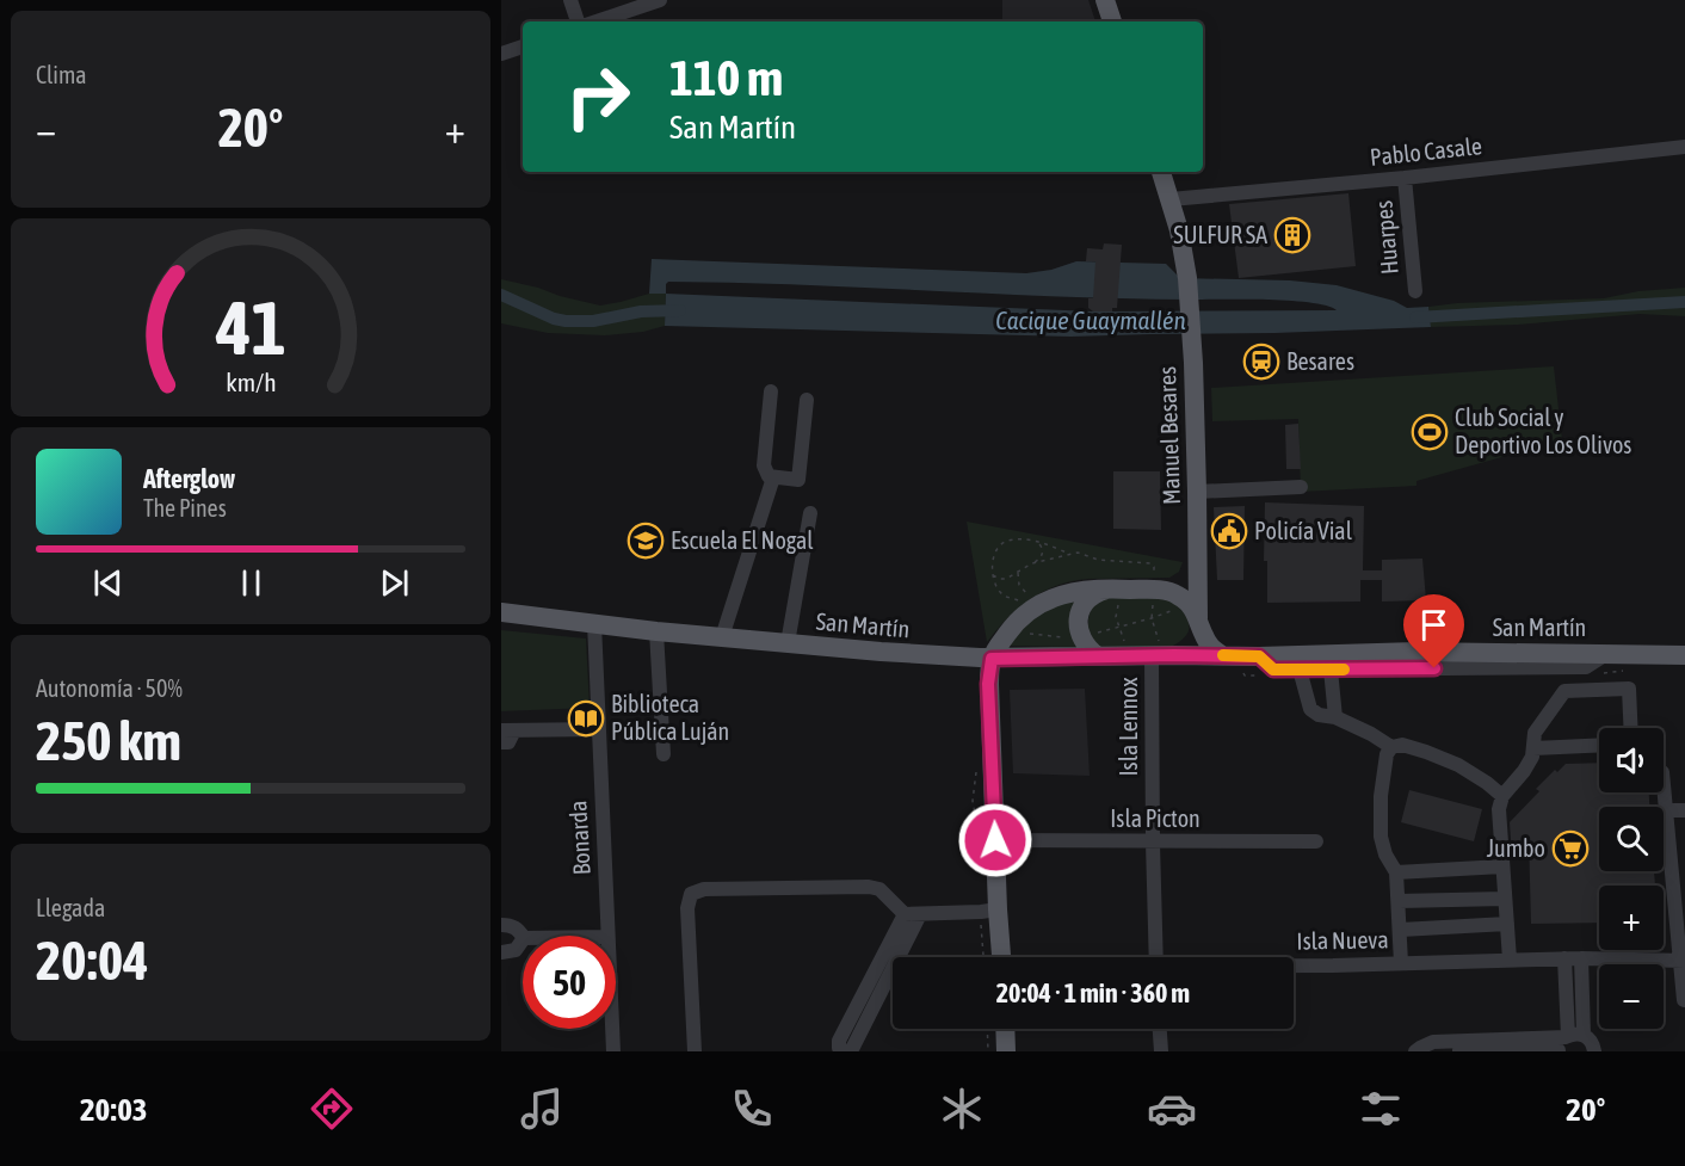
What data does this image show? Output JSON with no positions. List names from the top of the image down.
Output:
{
  "streets": {
    "main road": ["Manuel Besares", "San Martín"],
    "street": [
      "Pablo Casale",
      "Huarpes",
      "Isla Lennox",
      "Isla Picton",
      "Bonarda",
      "Isla Nueva"
    ]
  },
  "crossings": [
    ["Pablo Casale", "Huarpes"],
    ["Pablo Casale", "Manuel Besares"],
    ["San Martín", "Isla Lennox"],
    ["San Martín", "Bonarda"],
    ["Isla Lennox", "Isla Picton"]
  ],
  "water": ["Cacique Guaymallén"],
  "places": {
    "building": ["SULFUR SA"],
    "station": ["Besares"],
    "sports": ["Club Social y Deportivo Los Olivos"],
    "public building": ["Policía Vial"],
    "school or university": ["Escuela El Nogal"],
    "library": ["Biblioteca Pública Luján"],
    "supermarket": ["Jumbo"]
  },
  "page": {
    "tile": [
      "Clima",
      ["Autonomía · 50%", "250 km"],
      ["Llegada", "20:04"]
    ],
    "turn": ["110 m", "San Martín"],
    "heat": ["−", "20°", "+"],
    "song": ["Afterglow", "The Pines"],
    "map_buttons": ["+", "−"],
    "limit": "50",
    "trip": "20:04 · 1 min · 360 m",
    "tabs": ["20:03", "20°"],
    "gauge": ["41", "km/h"]
  }
}
